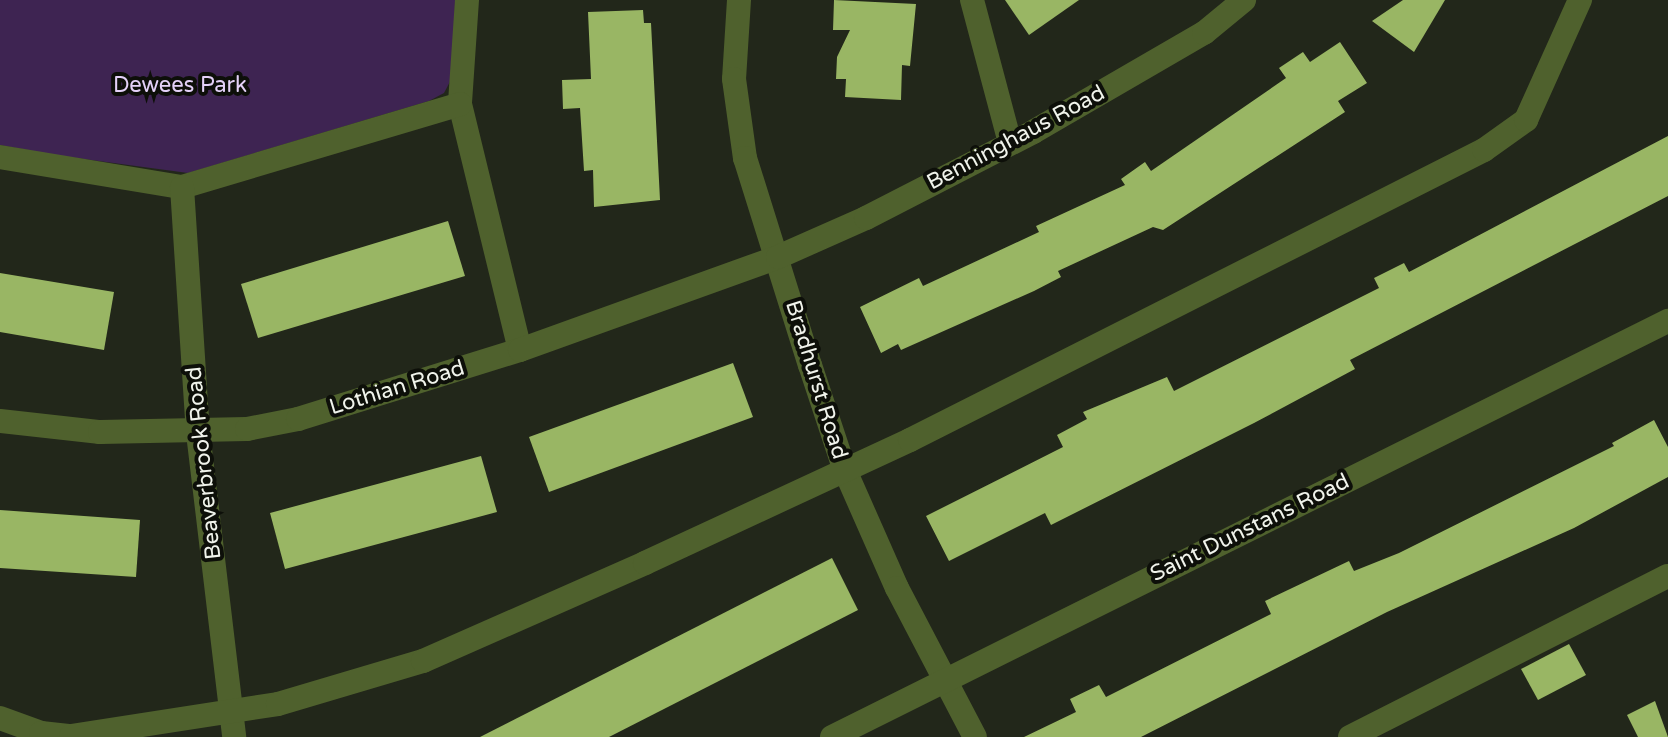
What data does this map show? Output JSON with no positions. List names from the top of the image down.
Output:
{
  "streets": {
    "street": [
      "Benninghaus Road",
      "Bradhurst Road",
      "Lothian Road",
      "Beaverbrook Road",
      "Saint Dunstans Road"
    ]
  },
  "crossings": [
    ["Benninghaus Road", "Bradhurst Road"],
    ["Benninghaus Road", "Lothian Road"],
    ["Bradhurst Road", "Lothian Road"],
    ["Bradhurst Road", "Saint Dunstans Road"],
    ["Lothian Road", "Beaverbrook Road"]
  ],
  "parks": ["Dewees Park"]
}
